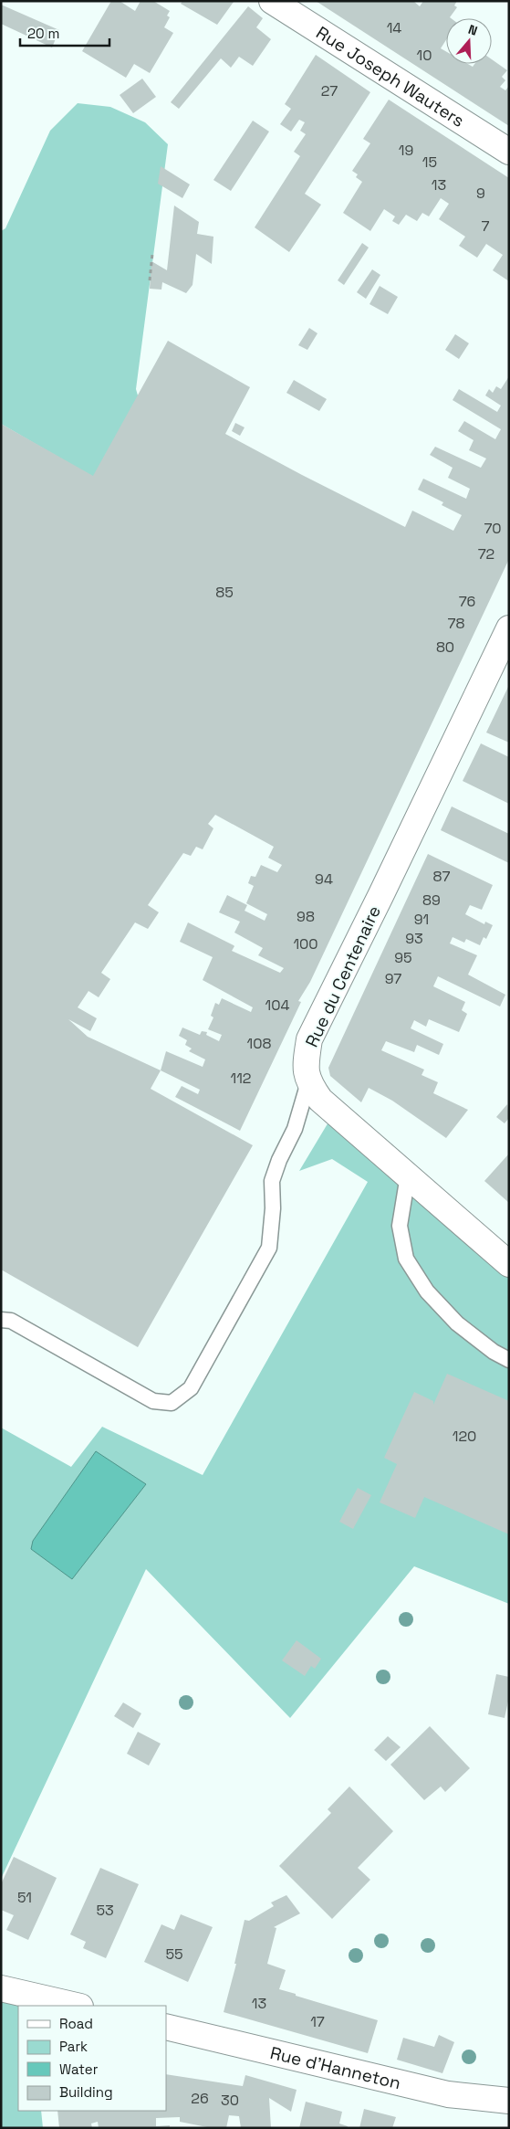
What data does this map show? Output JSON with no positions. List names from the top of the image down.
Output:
{
  "streets": {
    "street": ["Rue Joseph Wauters", "Rue du Centenaire", "Rue d'Hanneton"]
  },
  "house_numbers": [
    "14",
    "10",
    "27",
    "19",
    "15",
    "13",
    "9",
    "7",
    "70",
    "72",
    "85",
    "76",
    "78",
    "80",
    "87",
    "94",
    "89",
    "98",
    "91",
    "93",
    "100",
    "95",
    "97",
    "104",
    "108",
    "112",
    "120",
    "51",
    "53",
    "55",
    "13",
    "17",
    "26",
    "30"
  ],
  "legend": [
    "Road",
    "Park",
    "Water",
    "Building"
  ],
  "scale_bar": "20 m",
  "north": "top"
}
